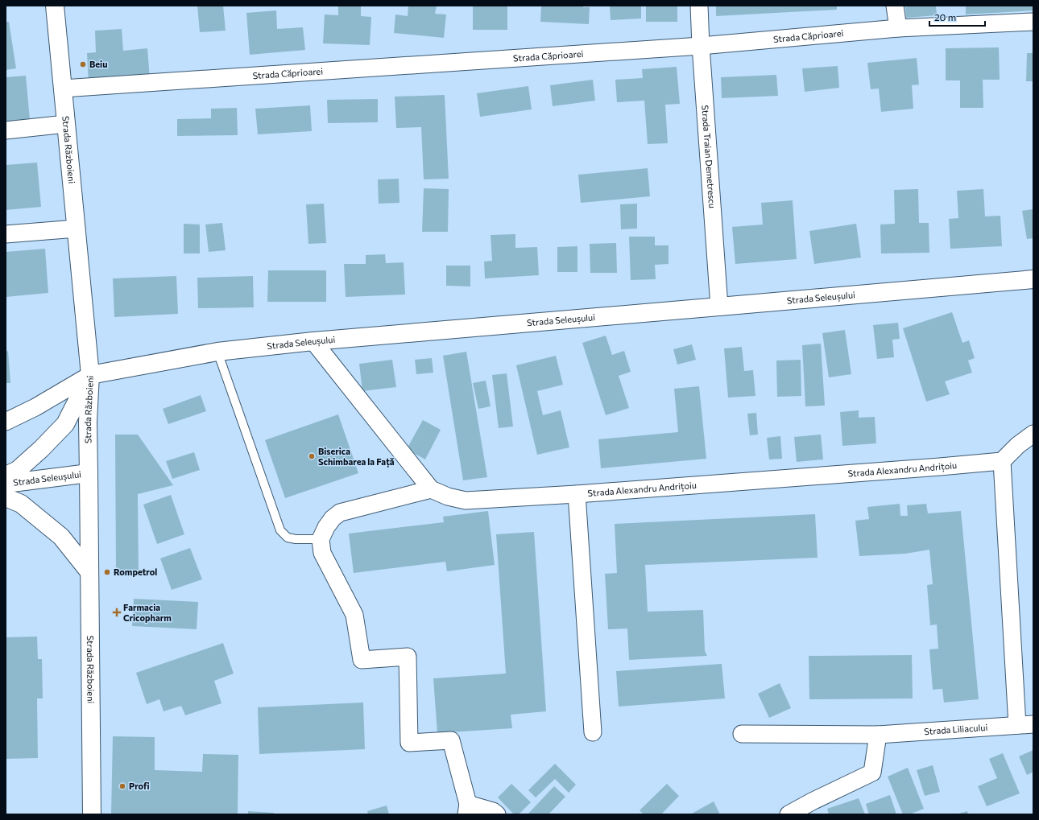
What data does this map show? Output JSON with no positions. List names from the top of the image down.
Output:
{
  "streets": {
    "main road": ["Strada Războieni", "Strada Seleușului"],
    "street": [
      "Strada Căprioarei",
      "Strada Traian Demetrescu",
      "Strada Alexandru Andrițoiu",
      "Strada Liliacului"
    ]
  },
  "crossings": [
    ["Strada Căprioarei", "Strada Războieni"],
    ["Strada Căprioarei", "Strada Traian Demetrescu"],
    ["Strada Războieni", "Strada Seleușului"],
    ["Strada Traian Demetrescu", "Strada Seleușului"],
    ["Strada Seleușului", "Strada Alexandru Andrițoiu"]
  ],
  "places": {
    "other": [
      "Beiu",
      "Biserica Schimbarea la Față",
      "Rompetrol",
      "Profi"
    ],
    "health": ["Farmacia Cricopharm"]
  },
  "scale_bar": "20 m"
}
